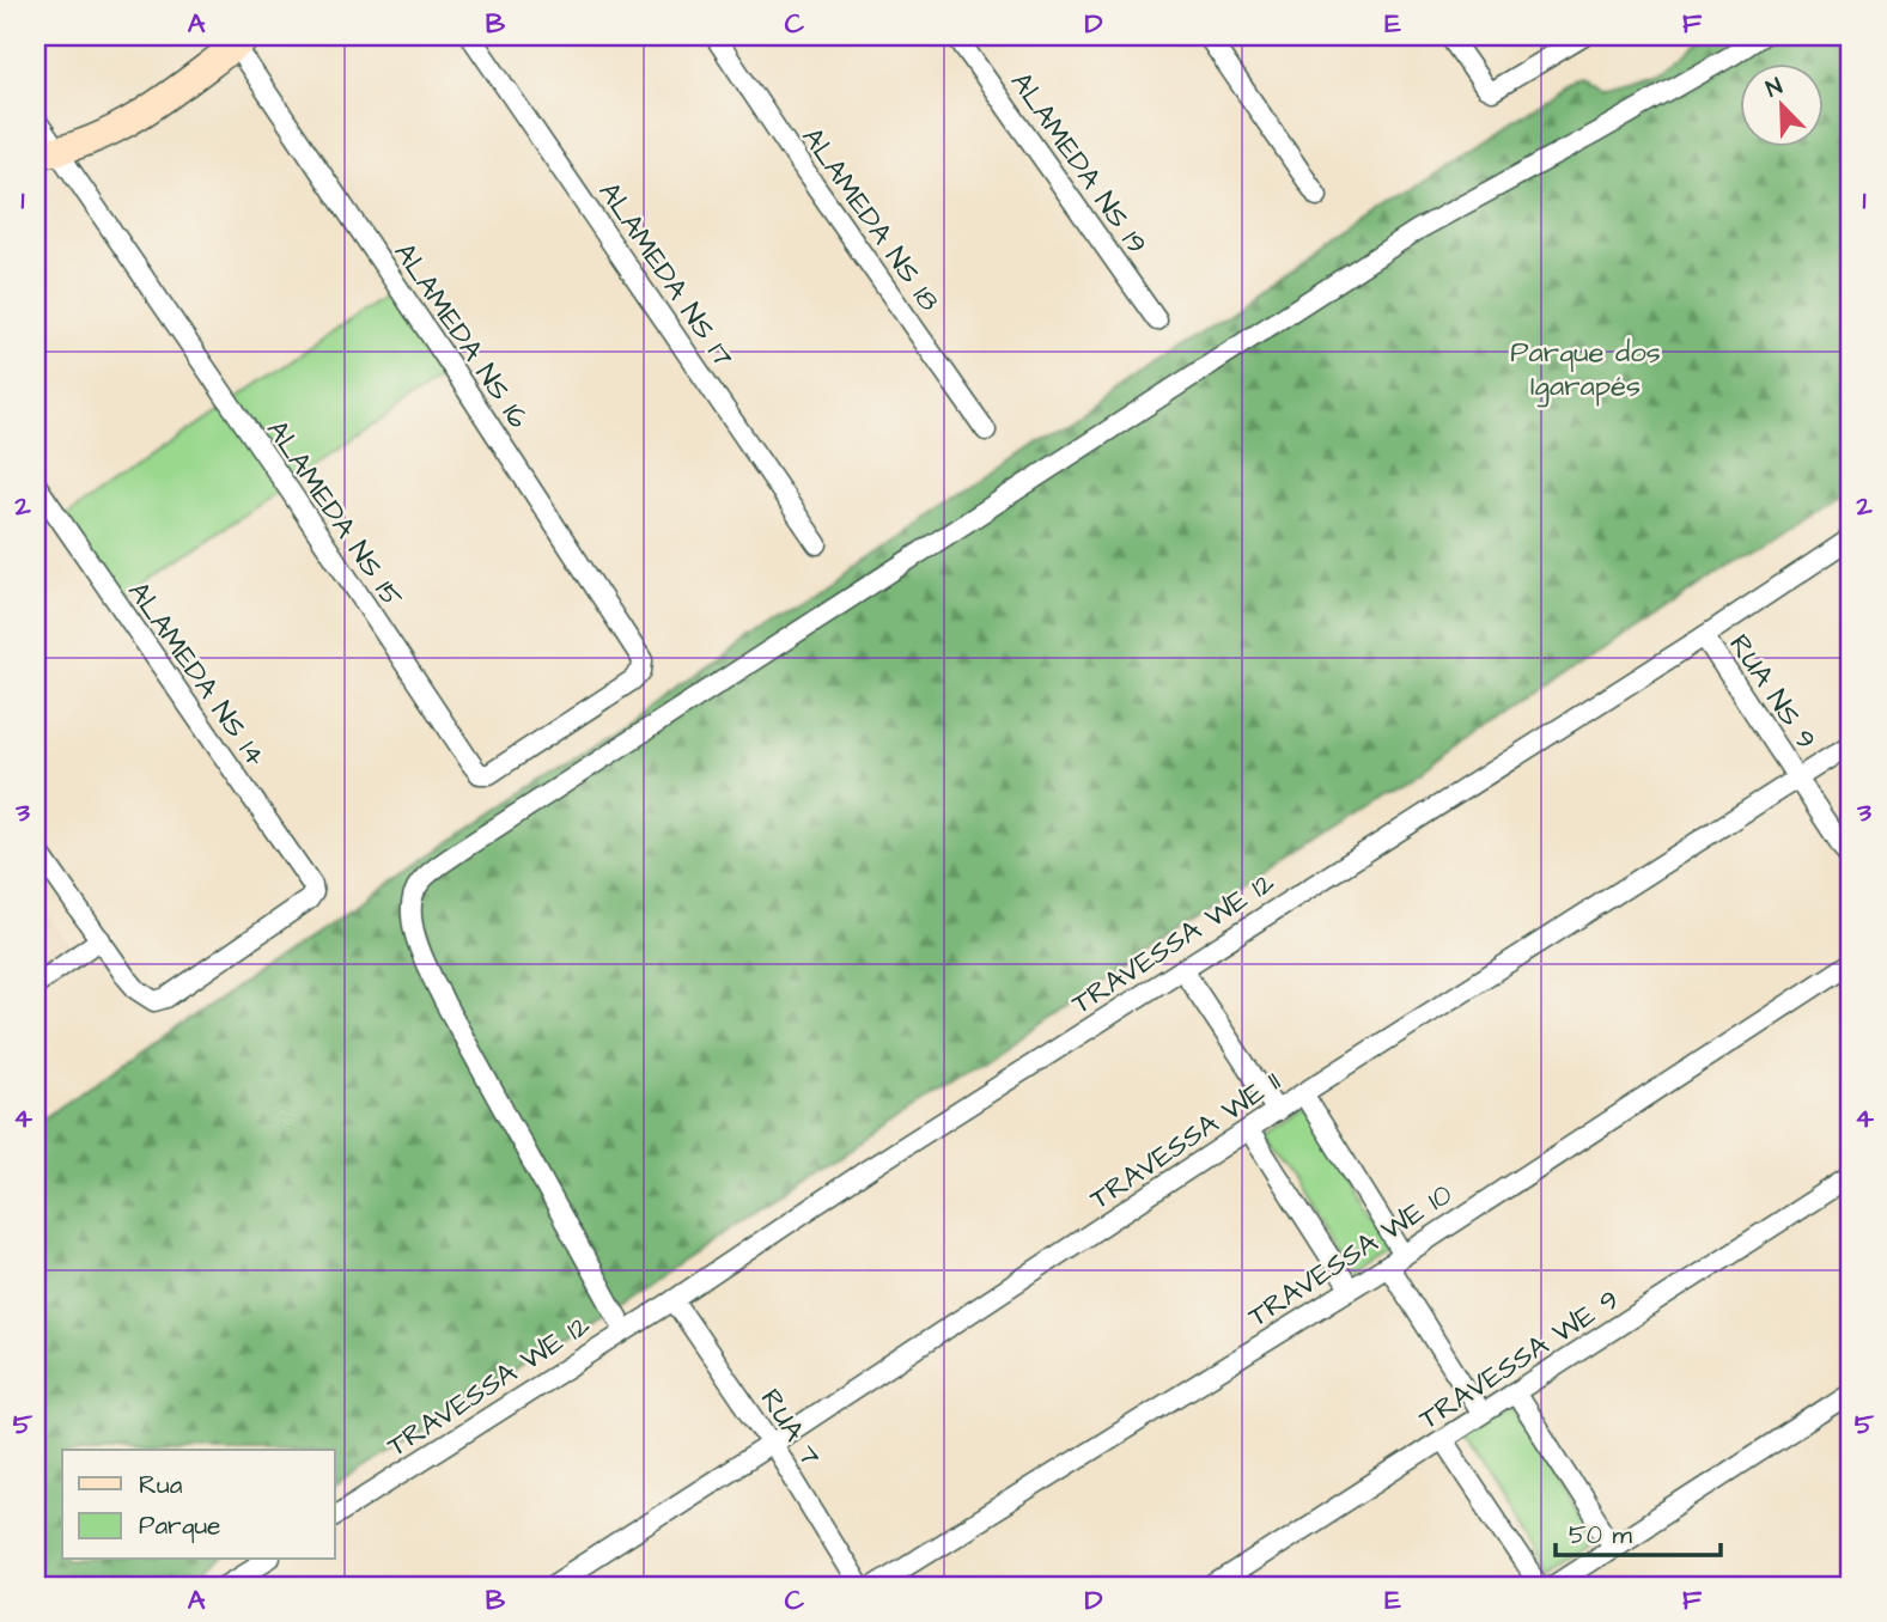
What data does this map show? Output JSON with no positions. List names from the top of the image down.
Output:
{
  "streets": {
    "street": [
      "ALAMEDA NS 19",
      "ALAMEDA NS 18",
      "ALAMEDA NS 17",
      "ALAMEDA NS 16",
      "ALAMEDA NS 15",
      "ALAMEDA NS 14",
      "RUA NS 9",
      "TRAVESSA WE 12",
      "TRAVESSA WE 11",
      "TRAVESSA WE 10",
      "TRAVESSA WE 9",
      "RUA 7"
    ]
  },
  "crossings": [
    ["ALAMEDA NS 16", "ALAMEDA NS 15"],
    ["RUA NS 9", "TRAVESSA WE 12"],
    ["RUA NS 9", "TRAVESSA WE 11"],
    ["TRAVESSA WE 12", "RUA 7"],
    ["TRAVESSA WE 11", "RUA 7"]
  ],
  "parks": ["Parque dos Igarapés"],
  "legend": ["Rua", "Parque"],
  "scale_bar": "50 m",
  "north": "top left",
  "grid": {
    "columns": [
      "A",
      "B",
      "C",
      "D",
      "E",
      "F"
    ],
    "rows": [
      "1",
      "2",
      "3",
      "4",
      "5"
    ]
  }
}
